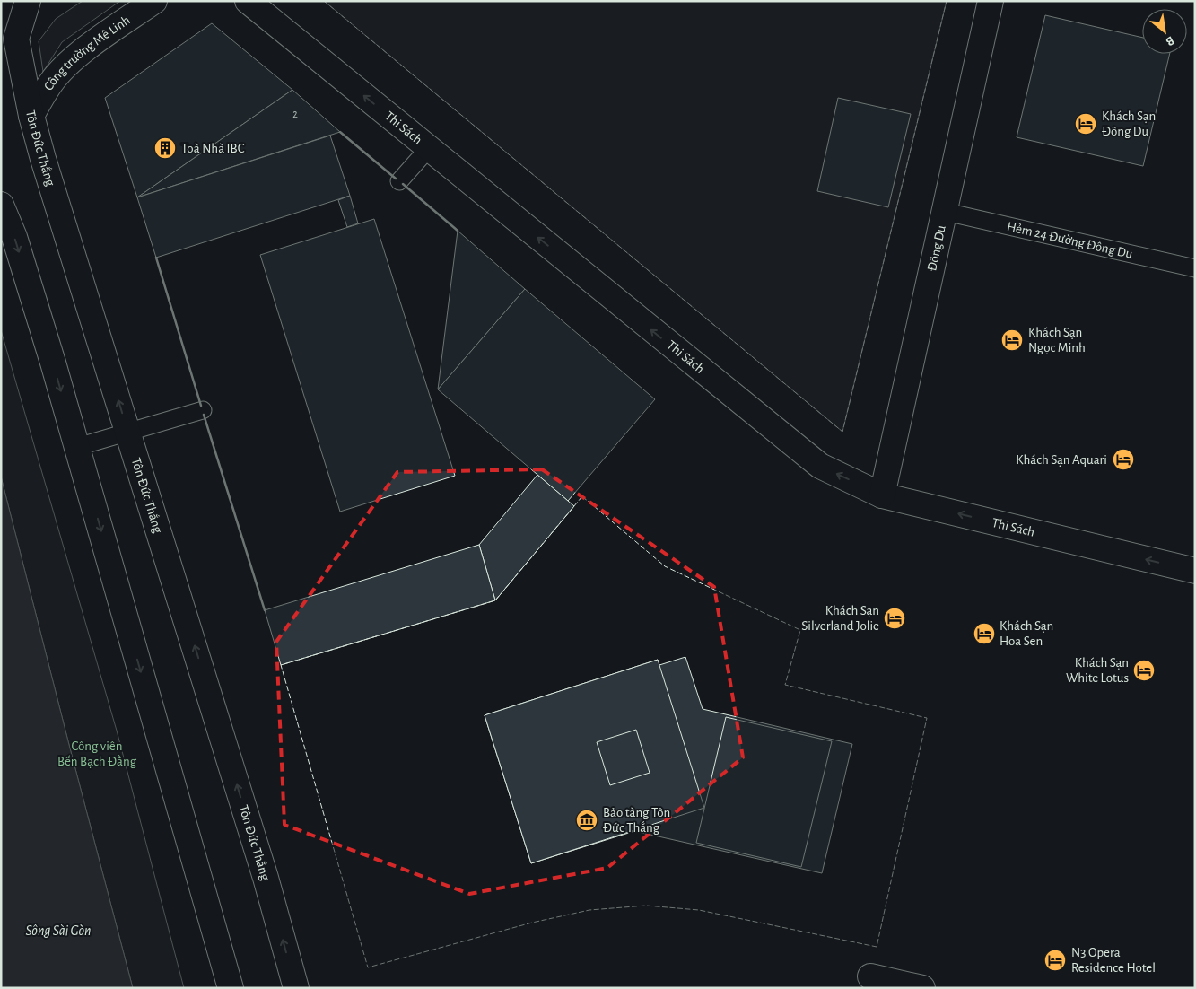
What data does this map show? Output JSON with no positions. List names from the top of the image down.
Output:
{
  "streets": {
    "street": [
      "Công trường Mê Linh",
      "Thi Sách",
      "Tôn Đức Thắng",
      "Đông Du"
    ],
    "lane": ["Hẻm 24 Đường Đông Du"]
  },
  "crossings": [
    ["Công trường Mê Linh", "Tôn Đức Thắng"],
    ["Thi Sách", "Đông Du"],
    ["Hẻm 24 Đường Đông Du", "Đông Du"]
  ],
  "one_way": ["Thi Sách"],
  "water": ["Sông Sài Gòn"],
  "parks": ["Công viên Bến Bạch Đằng"],
  "places": {
    "hotel": [
      "Khách Sạn Đông Du",
      "Khách Sạn Ngọc Minh",
      "Khách Sạn Aquari",
      "Khách Sạn Silverland Jolie",
      "Khách Sạn Hoa Sen",
      "Khách Sạn White Lotus",
      "N3 Opera Residence Hotel"
    ],
    "building": ["Toà Nhà IBC"],
    "museum": ["Bảo tàng Tôn Đức Thắng"]
  },
  "house_numbers": ["2"],
  "north": "bottom right"
}
